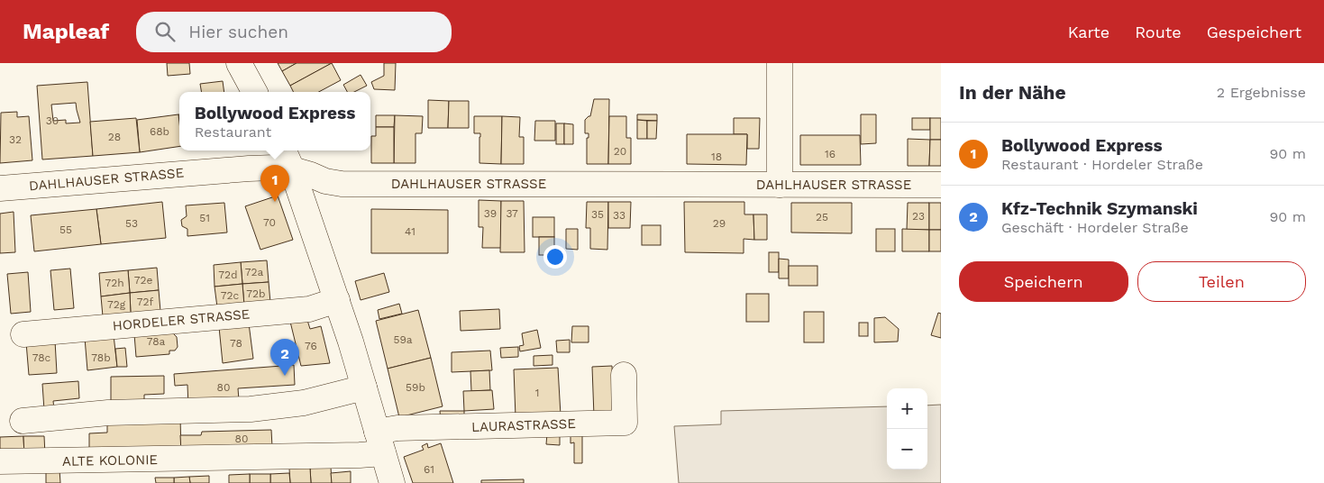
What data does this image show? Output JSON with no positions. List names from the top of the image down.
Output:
{
  "streets": {
    "street": [
      "DAHLHAUSER STRASSE",
      "HORDELER STRASSE",
      "LAURASTRASSE",
      "ALTE KOLONIE"
    ]
  },
  "crossings": [
    ["LAURASTRASSE", "ALTE KOLONIE"]
  ],
  "house_numbers": [
    "30",
    "68b",
    "28",
    "32",
    "20",
    "16",
    "18",
    "39",
    "37",
    "35",
    "33",
    "23",
    "25",
    "51",
    "70",
    "53",
    "29",
    "55",
    "41",
    "72a",
    "72d",
    "72e",
    "72h",
    "72b",
    "72c",
    "72f",
    "72g",
    "59a",
    "78a",
    "78",
    "76",
    "78c",
    "78b",
    "80",
    "59b",
    "1",
    "80",
    "61"
  ],
  "page": {
    "header": "Mapleaf",
    "search": "Hier suchen",
    "nav": ["Karte", "Route", "Gespeichert"],
    "heading": ["In der Nähe", "2 Ergebnisse"],
    "popup": ["Bollywood Express", "Restaurant"],
    "list": [
      {
        "mark": "1",
        "name": "Bollywood Express",
        "note": "Restaurant · Hordeler Straße",
        "value": "90 m"
      },
      {
        "mark": "2",
        "name": "Kfz-Technik Szymanski",
        "note": "Geschäft · Hordeler Straße",
        "value": "90 m"
      }
    ],
    "pins": ["1", "2"],
    "buttons": ["Speichern", "Teilen"],
    "map_buttons": ["+", "−"]
  }
}
